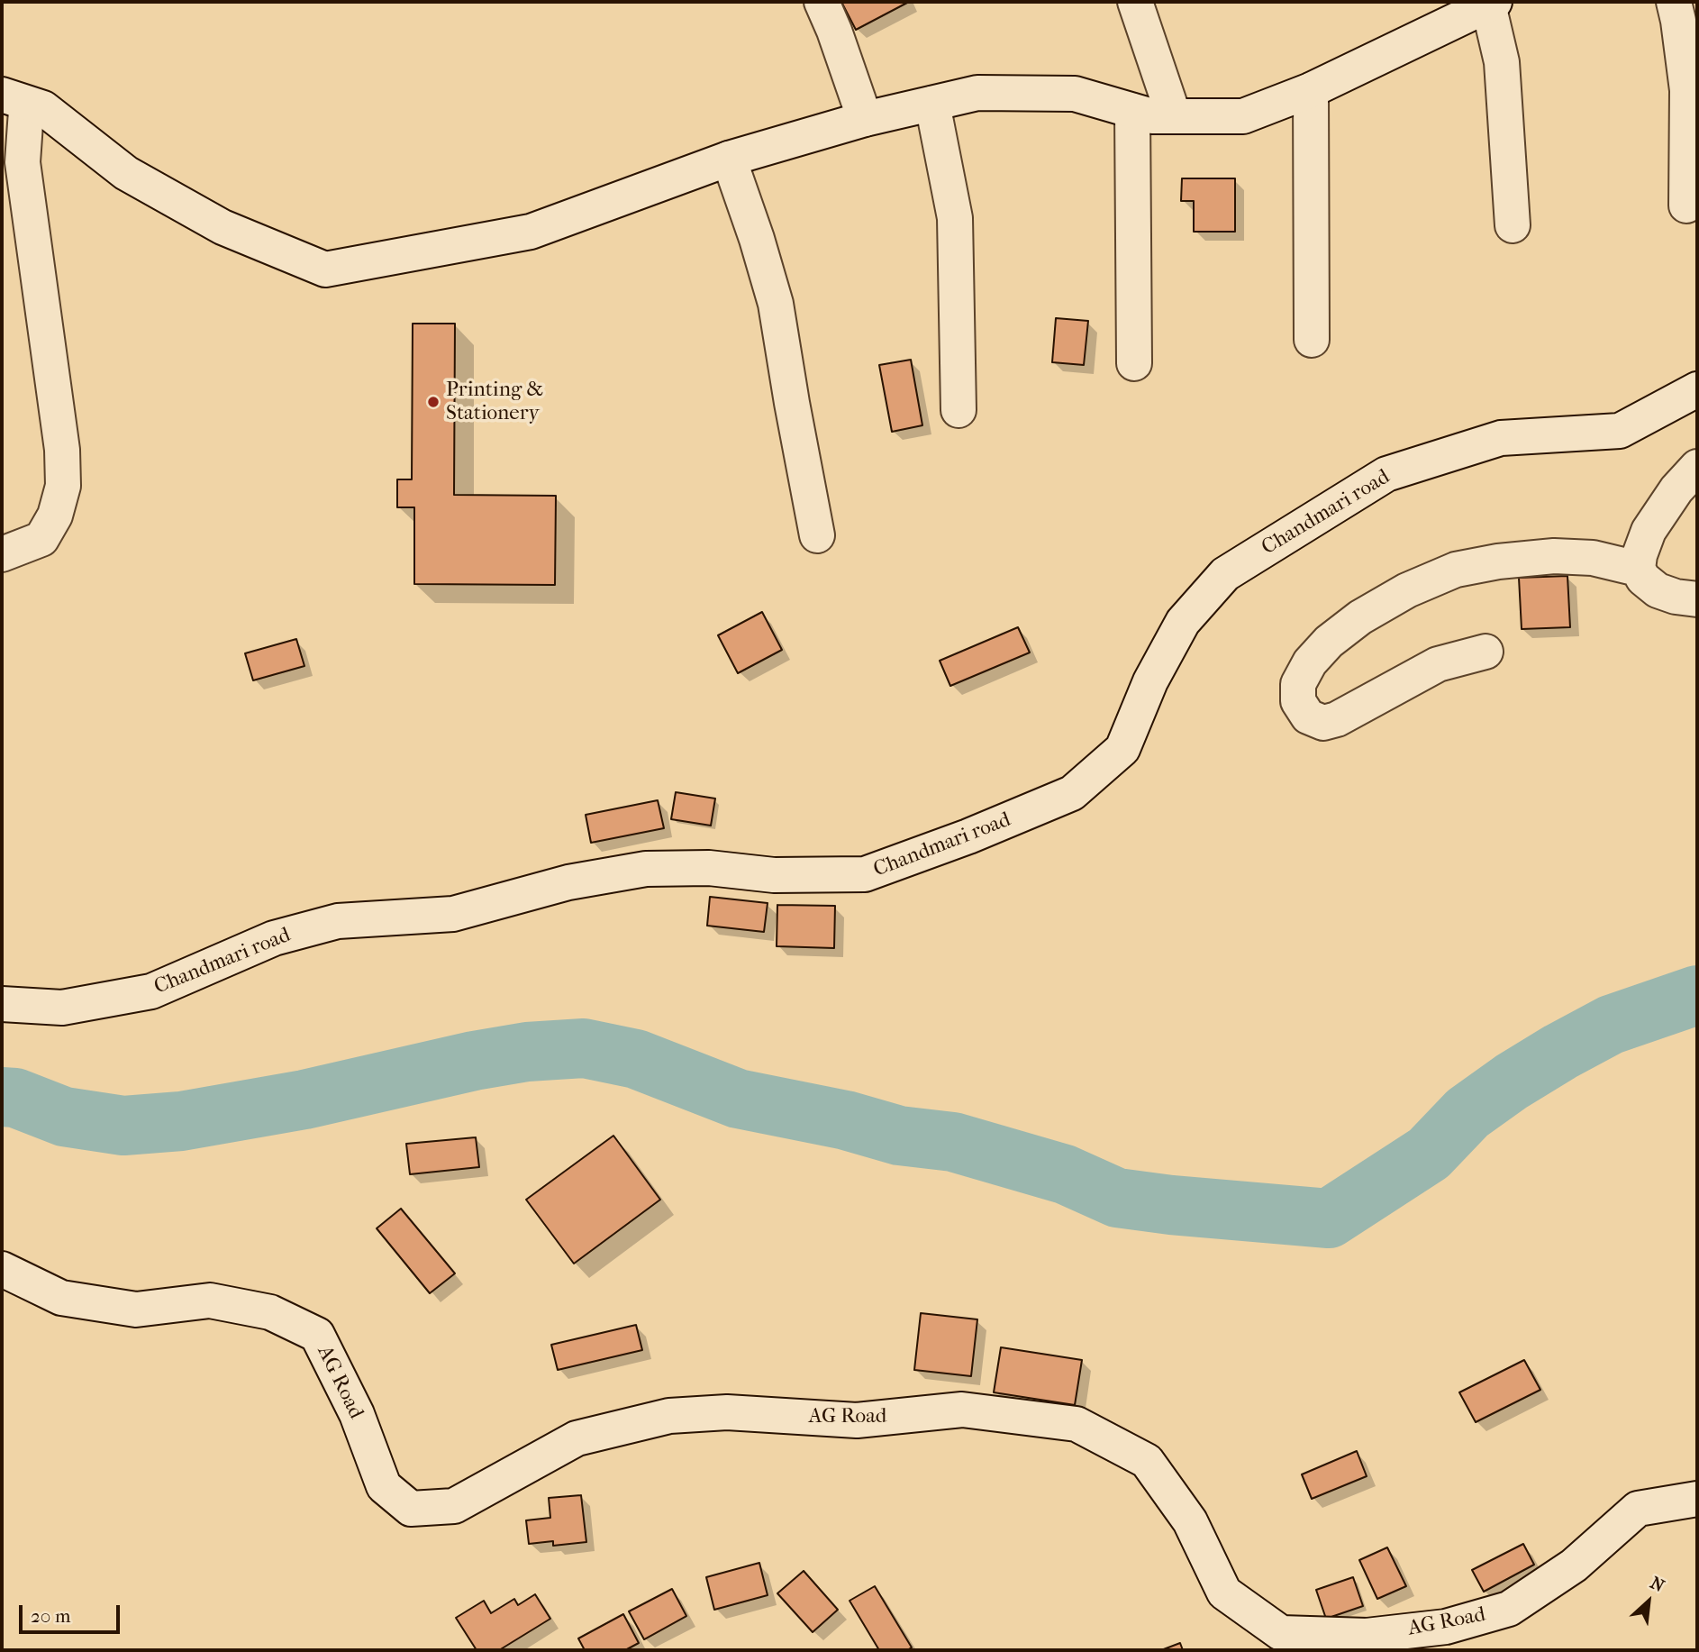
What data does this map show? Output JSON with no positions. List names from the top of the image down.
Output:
{
  "streets": {
    "street": ["Chandmari road", "AG Road"]
  },
  "places": ["Printing & Stationery"],
  "scale_bar": "20 m",
  "north": "top right"
}
